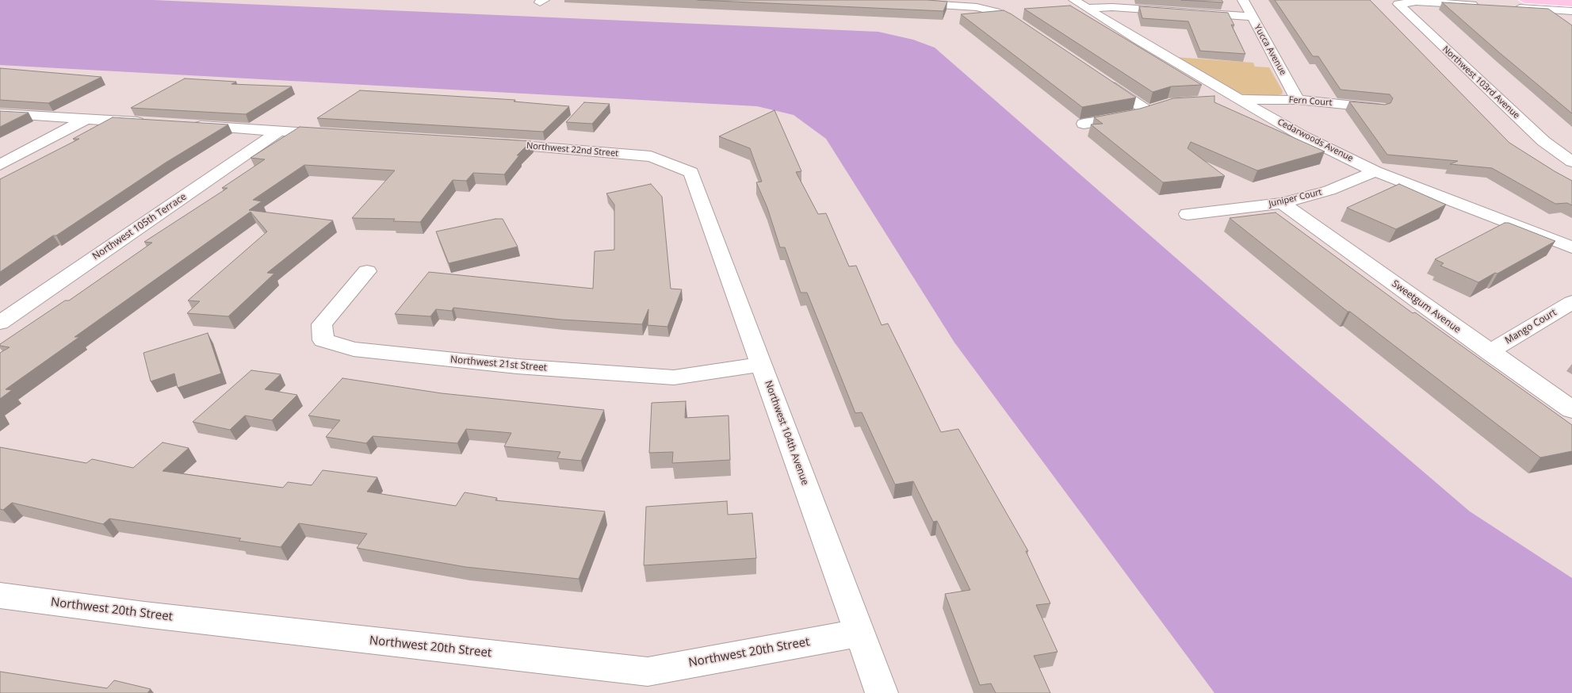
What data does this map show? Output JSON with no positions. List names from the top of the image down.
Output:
{
  "streets": {
    "street": [
      "Yucca Avenue",
      "Northwest 103rd Avenue",
      "Fern Court",
      "Cedarwoods Avenue",
      "Northwest 22nd Street",
      "Juniper Court",
      "Northwest 105th Terrace",
      "Sweetgum Avenue",
      "Mango Court",
      "Northwest 21st Street",
      "Northwest 104th Avenue",
      "Northwest 20th Street"
    ]
  },
  "crossings": [
    ["Yucca Avenue", "Fern Court"],
    ["Fern Court", "Cedarwoods Avenue"],
    ["Cedarwoods Avenue", "Juniper Court"],
    ["Northwest 22nd Street", "Northwest 104th Avenue"],
    ["Juniper Court", "Sweetgum Avenue"],
    ["Sweetgum Avenue", "Mango Court"],
    ["Northwest 21st Street", "Northwest 104th Avenue"],
    ["Northwest 104th Avenue", "Northwest 20th Street"]
  ]
}
